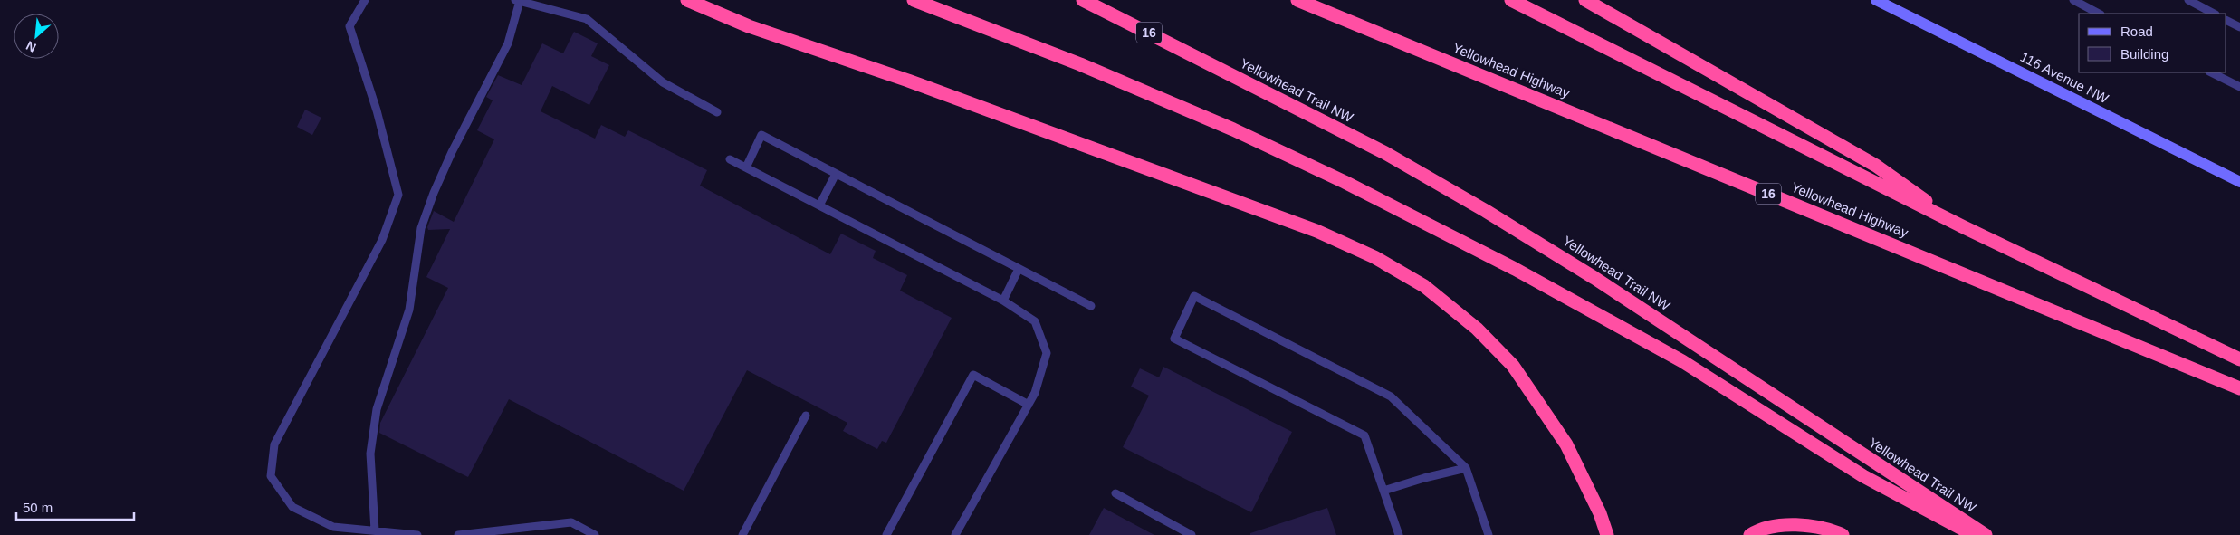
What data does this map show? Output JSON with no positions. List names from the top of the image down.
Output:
{
  "streets": {
    "highway": ["16", "Yellowhead Highway", "Yellowhead Trail NW"],
    "street": ["116 Avenue NW"]
  },
  "legend": ["Road", "Building"],
  "scale_bar": "50 m",
  "north": "bottom left"
}
